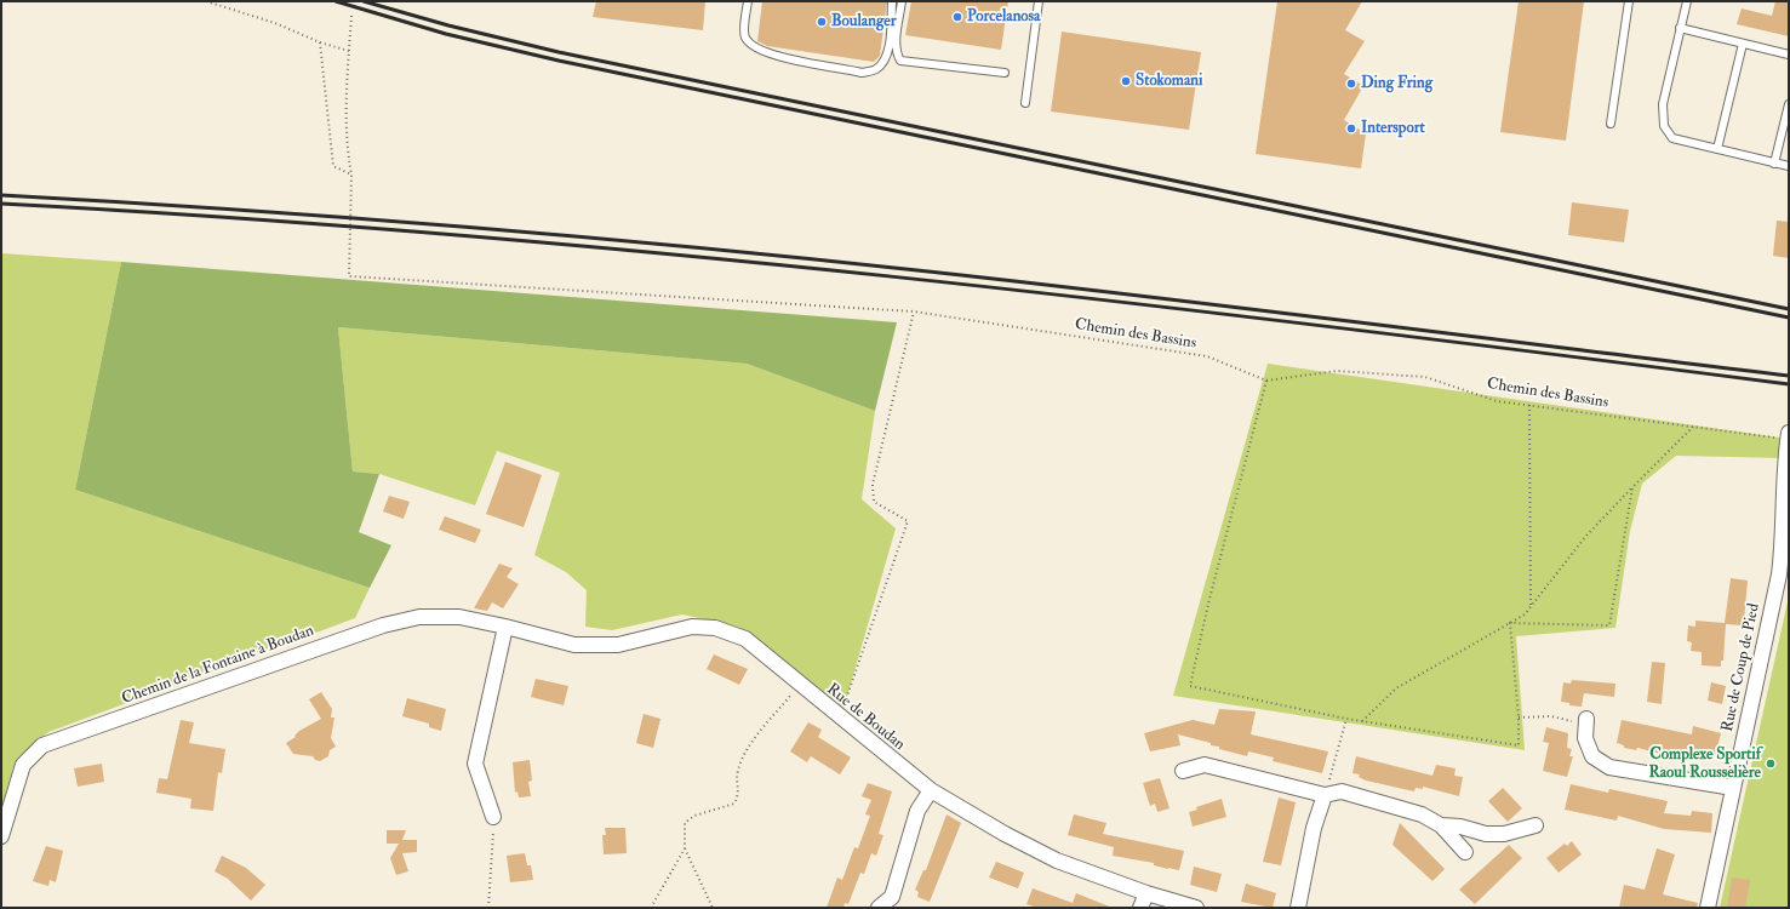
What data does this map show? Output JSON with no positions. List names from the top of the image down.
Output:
{
  "streets": {
    "street": ["Chemin de la Fontaine à Boudan", "Rue de Coup de Pied", "Rue de Boudan"],
    "path": ["Chemin des Bassins"]
  },
  "crossings": [
    ["Chemin des Bassins", "Rue de Coup de Pied"],
    ["Chemin de la Fontaine à Boudan", "Rue de Boudan"]
  ],
  "places": [
    "Porcelanosa",
    "Boulanger",
    "Stokomani",
    "Ding Fring",
    "Intersport",
    "Complexe Sportif Raoul Rousselière"
  ]
}
